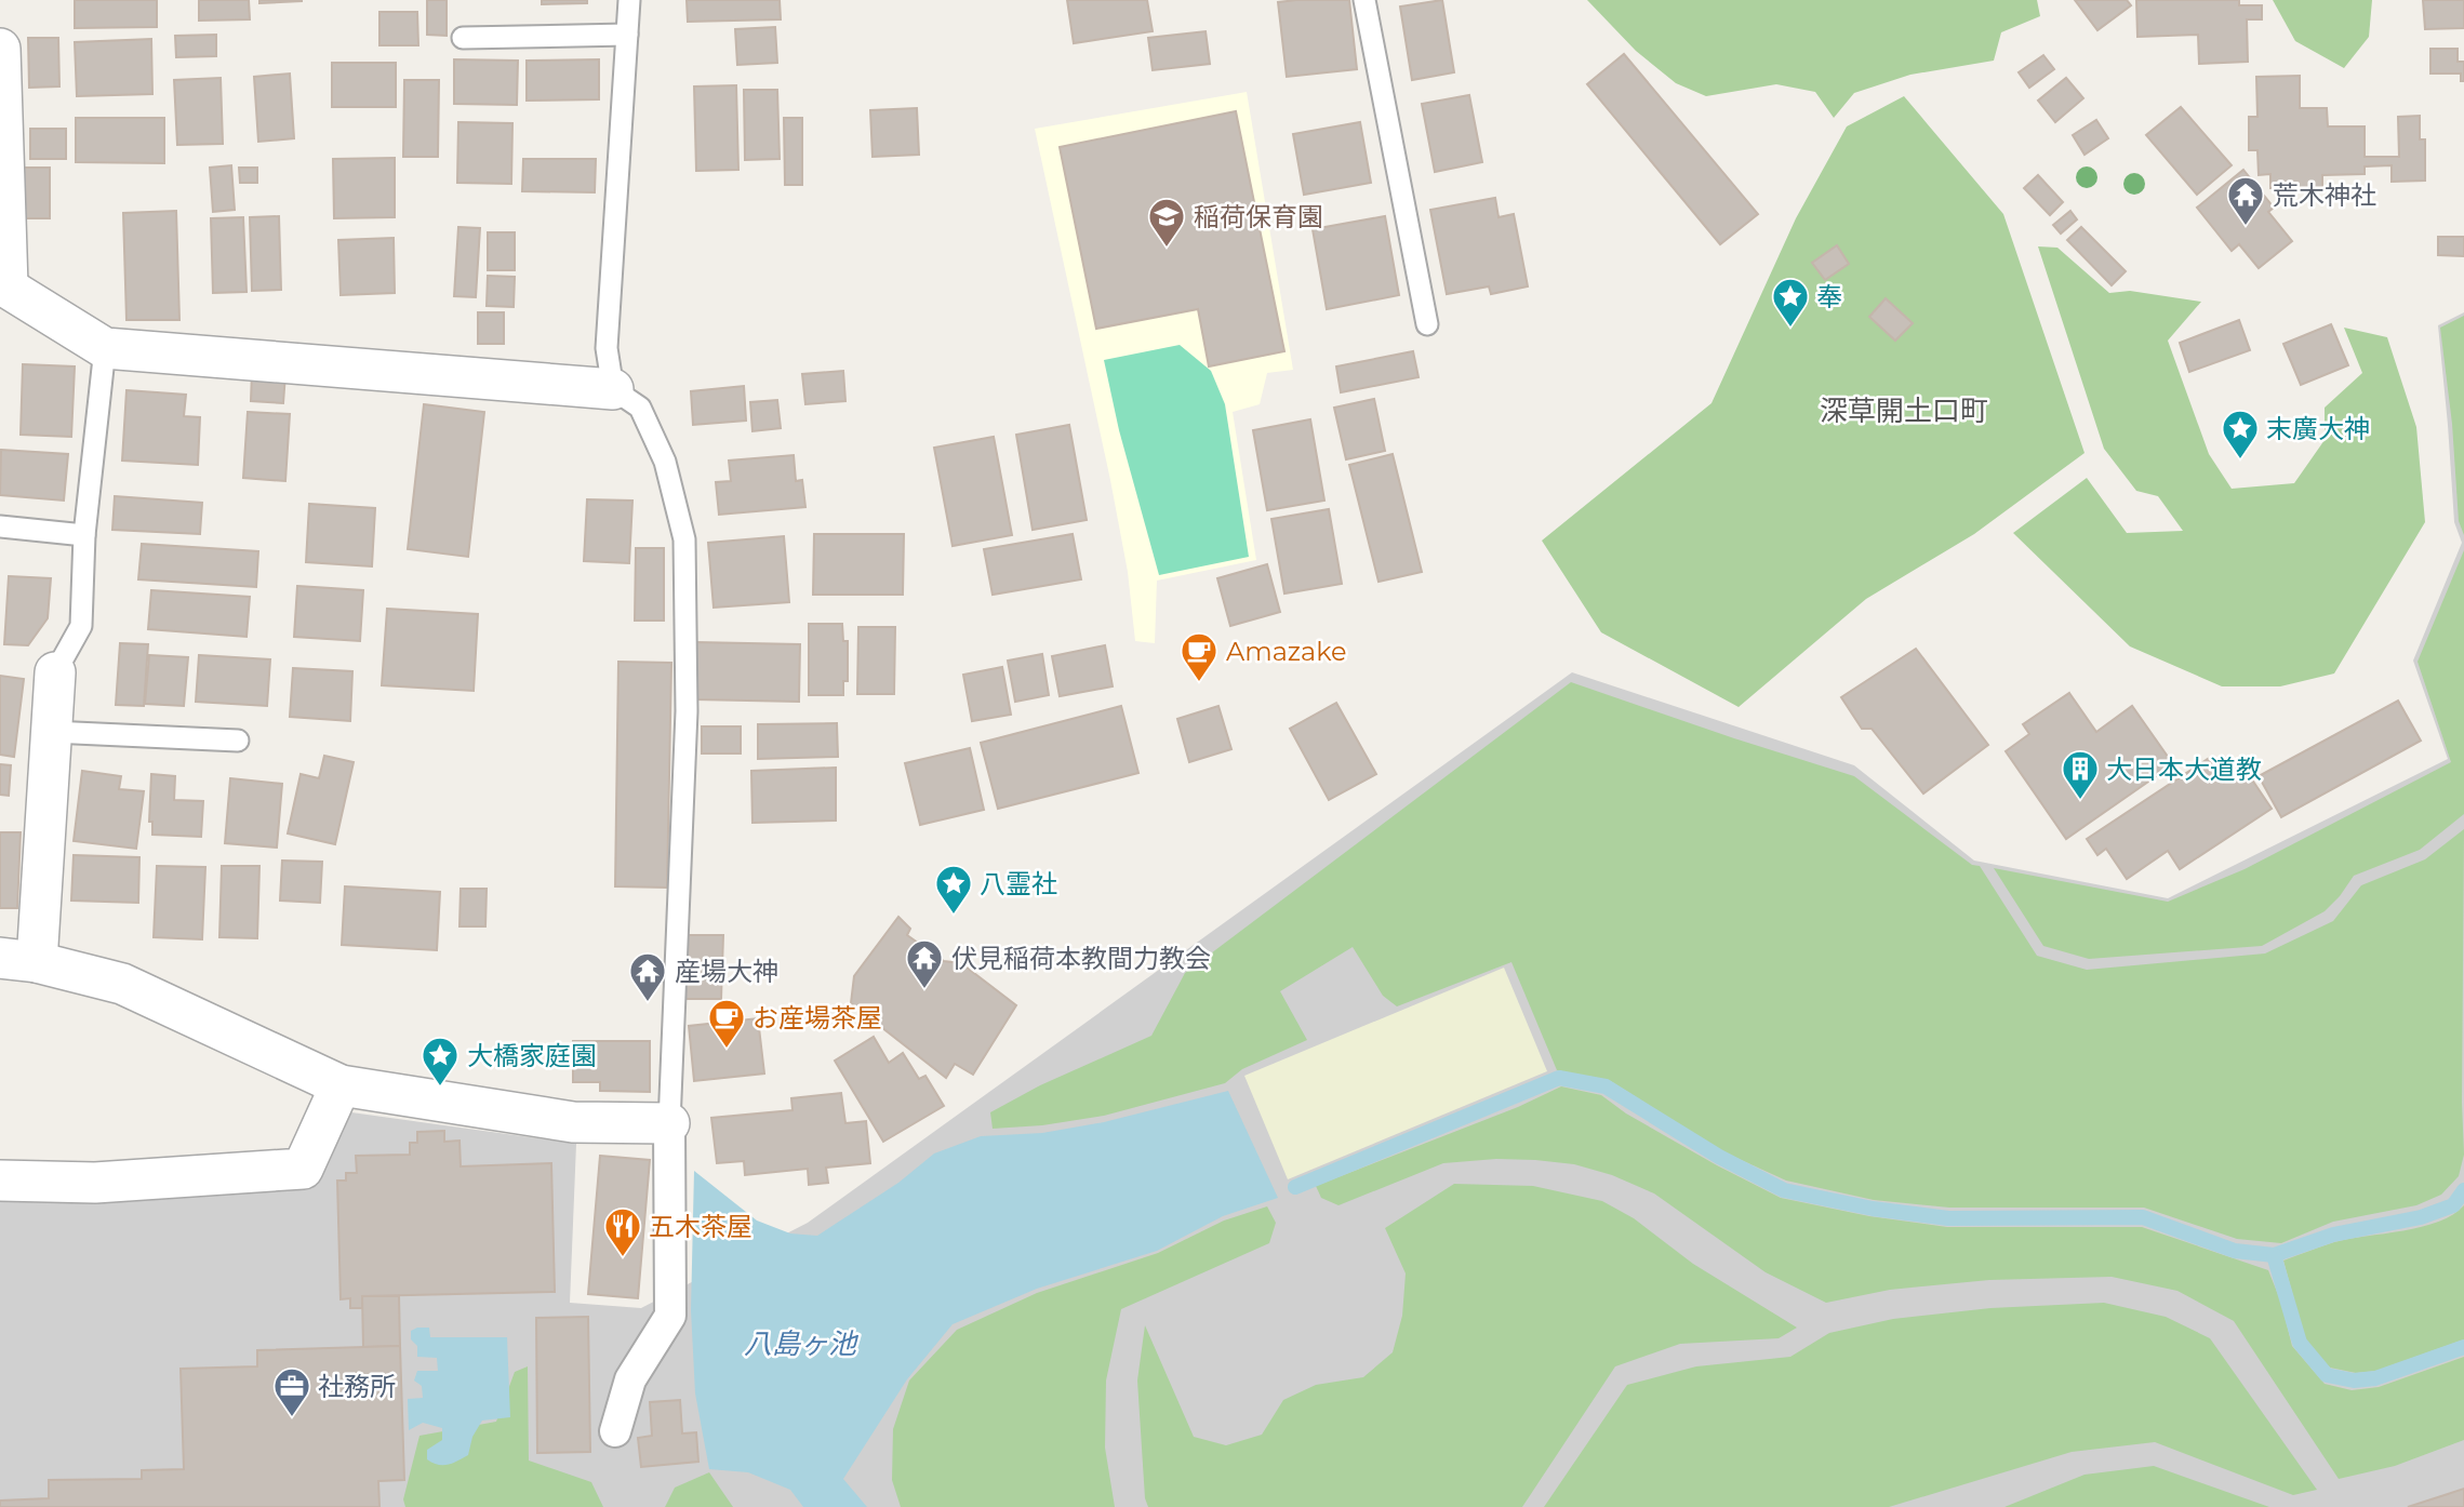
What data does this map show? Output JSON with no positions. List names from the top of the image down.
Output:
{
  "districts": ["深草開土口町"],
  "water": ["八島ヶ池"],
  "places": {
    "temple": ["荒木神社", "伏見稲荷本教間力教会", "産場大神"],
    "school or university": ["稲荷保育園"],
    "place": [
      "奉",
      "末廣大神",
      "八霊社",
      "大橋家庭園"
    ],
    "cafe": ["Amazake", "お産場茶屋"],
    "building": ["大日本大道教"],
    "restaurant": ["五木茶屋"],
    "office": ["社務所"]
  }
}
